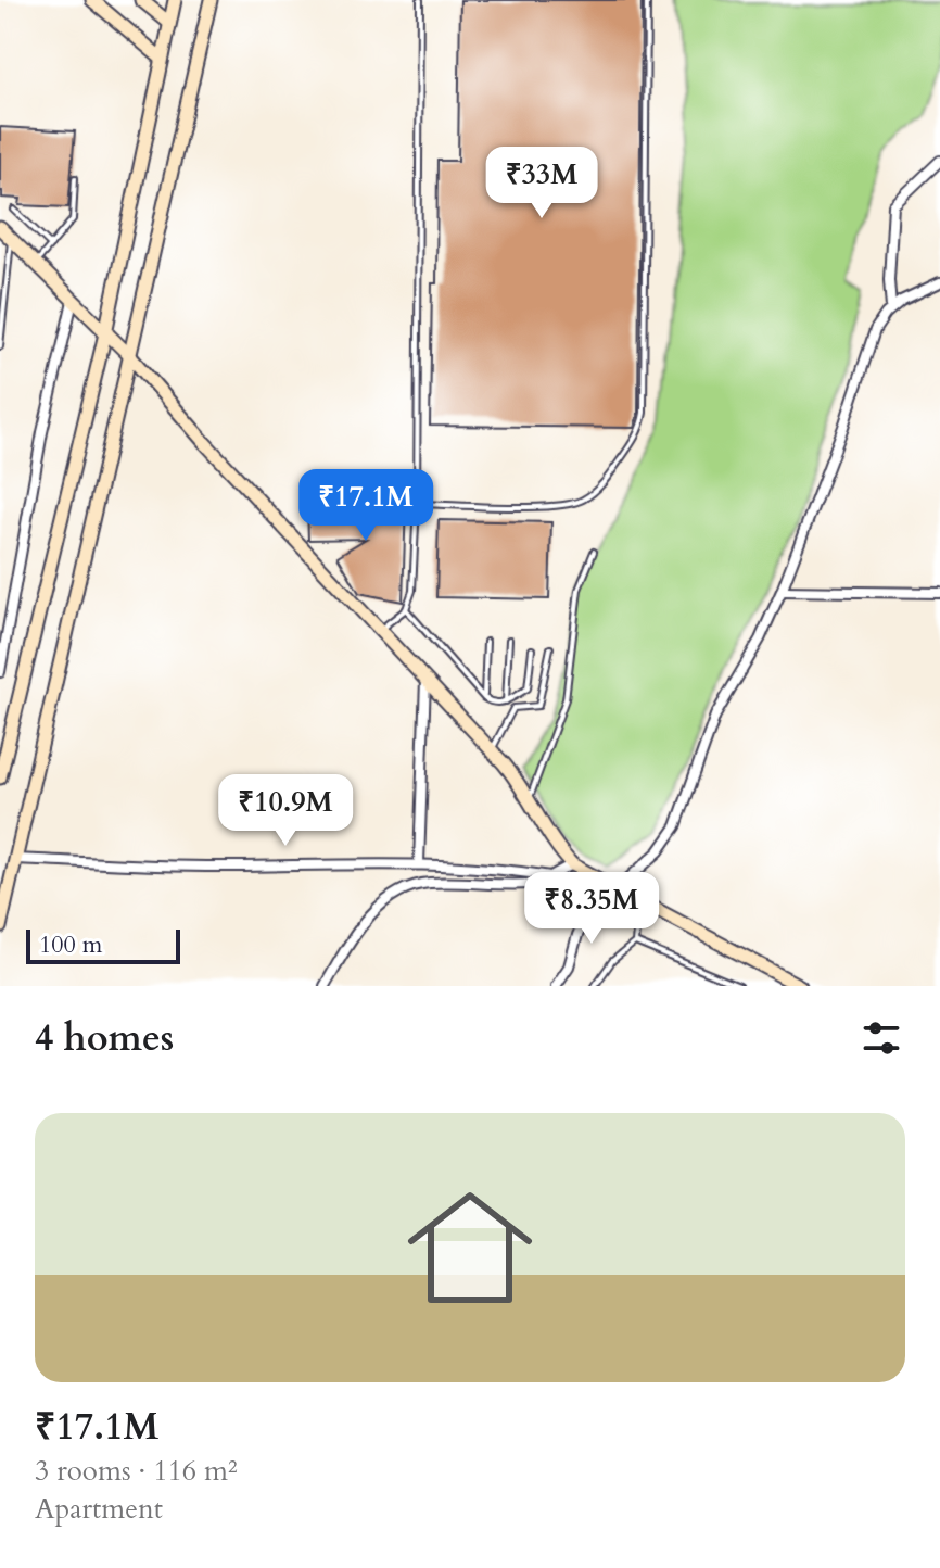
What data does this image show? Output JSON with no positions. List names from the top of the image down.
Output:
{
  "scale_bar": "100 m",
  "page": {
    "price": [
      "₹33M",
      "₹17.1M",
      "₹10.9M",
      "₹8.35M"
    ],
    "scale": "100 m",
    "heading": "4 homes",
    "list": [
      {
        "name": "₹17.1M",
        "note": "3 rooms · 116 m² · Apartment"
      }
    ]
  }
}
